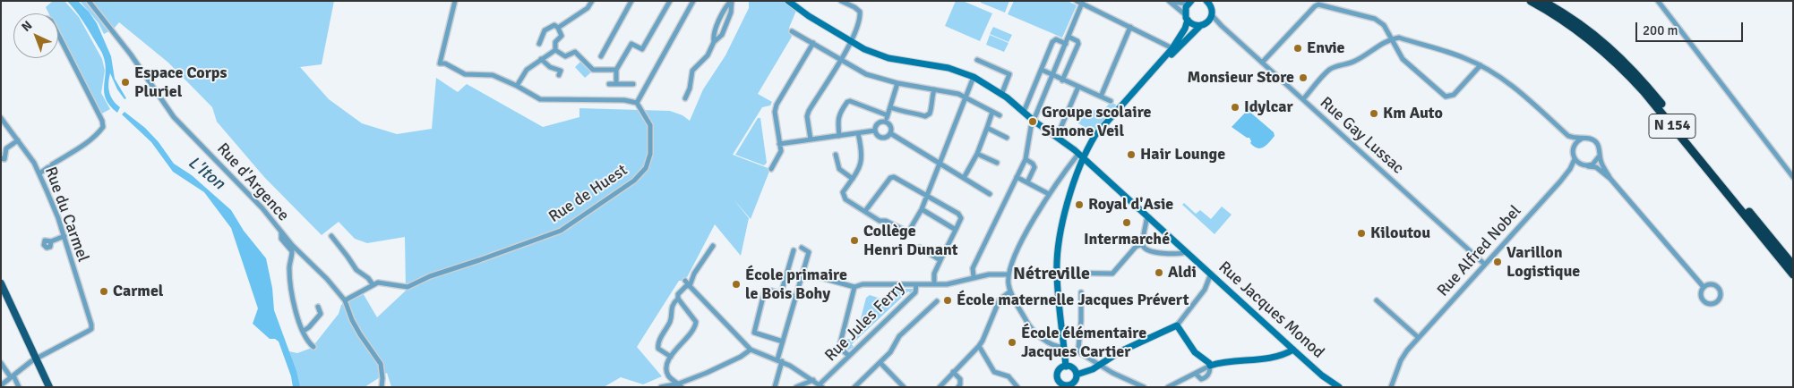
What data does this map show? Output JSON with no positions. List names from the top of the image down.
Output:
{
  "streets": {
    "highway": ["N 154"],
    "street": [
      "Rue Gay Lussac",
      "Rue d'Argence",
      "Rue de Huest",
      "Rue du Carmel",
      "Rue Alfred Nobel",
      "Rue Jacques Monod",
      "Rue Jules Ferry"
    ]
  },
  "crossings": [
    ["Rue Gay Lussac", "Rue Alfred Nobel"]
  ],
  "districts": ["Nétreville"],
  "water": ["L'Iton"],
  "places": [
    "Envie",
    "Monsieur Store",
    "Espace Corps Pluriel",
    "Idylcar",
    "Km Auto",
    "Groupe scolaire Simone Veil",
    "Hair Lounge",
    "Royal d'Asie",
    "Intermarché",
    "Kiloutou",
    "Collège Henri Dunant",
    "Varillon Logistique",
    "Aldi",
    "École primaire le Bois Bohy",
    "Carmel",
    "École maternelle Jacques Prévert",
    "École élémentaire Jacques Cartier"
  ],
  "scale_bar": "200 m",
  "north": "top left"
}
